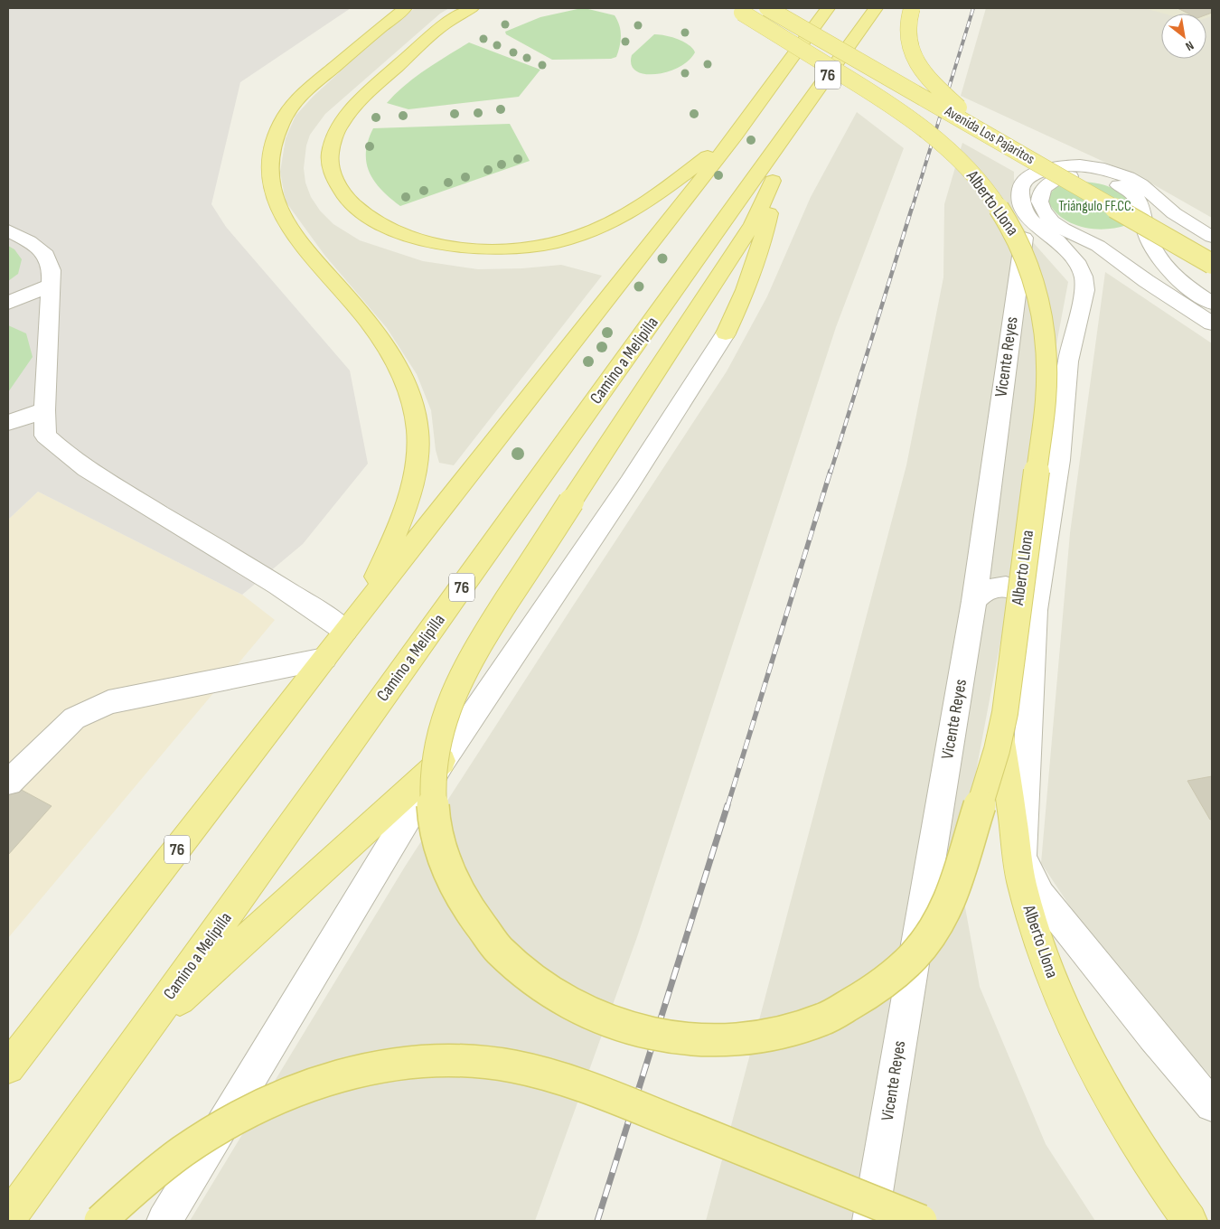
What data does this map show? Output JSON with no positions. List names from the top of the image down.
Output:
{
  "streets": {
    "main road": [
      "76",
      "Avenida Los Pajaritos",
      "Alberto Llona",
      "Camino a Melipilla"
    ],
    "street": ["Vicente Reyes"]
  },
  "crossings": [
    ["Alberto Llona", "Vicente Reyes"]
  ],
  "parks": ["Triángulo FF.CC."],
  "north": "bottom right"
}
